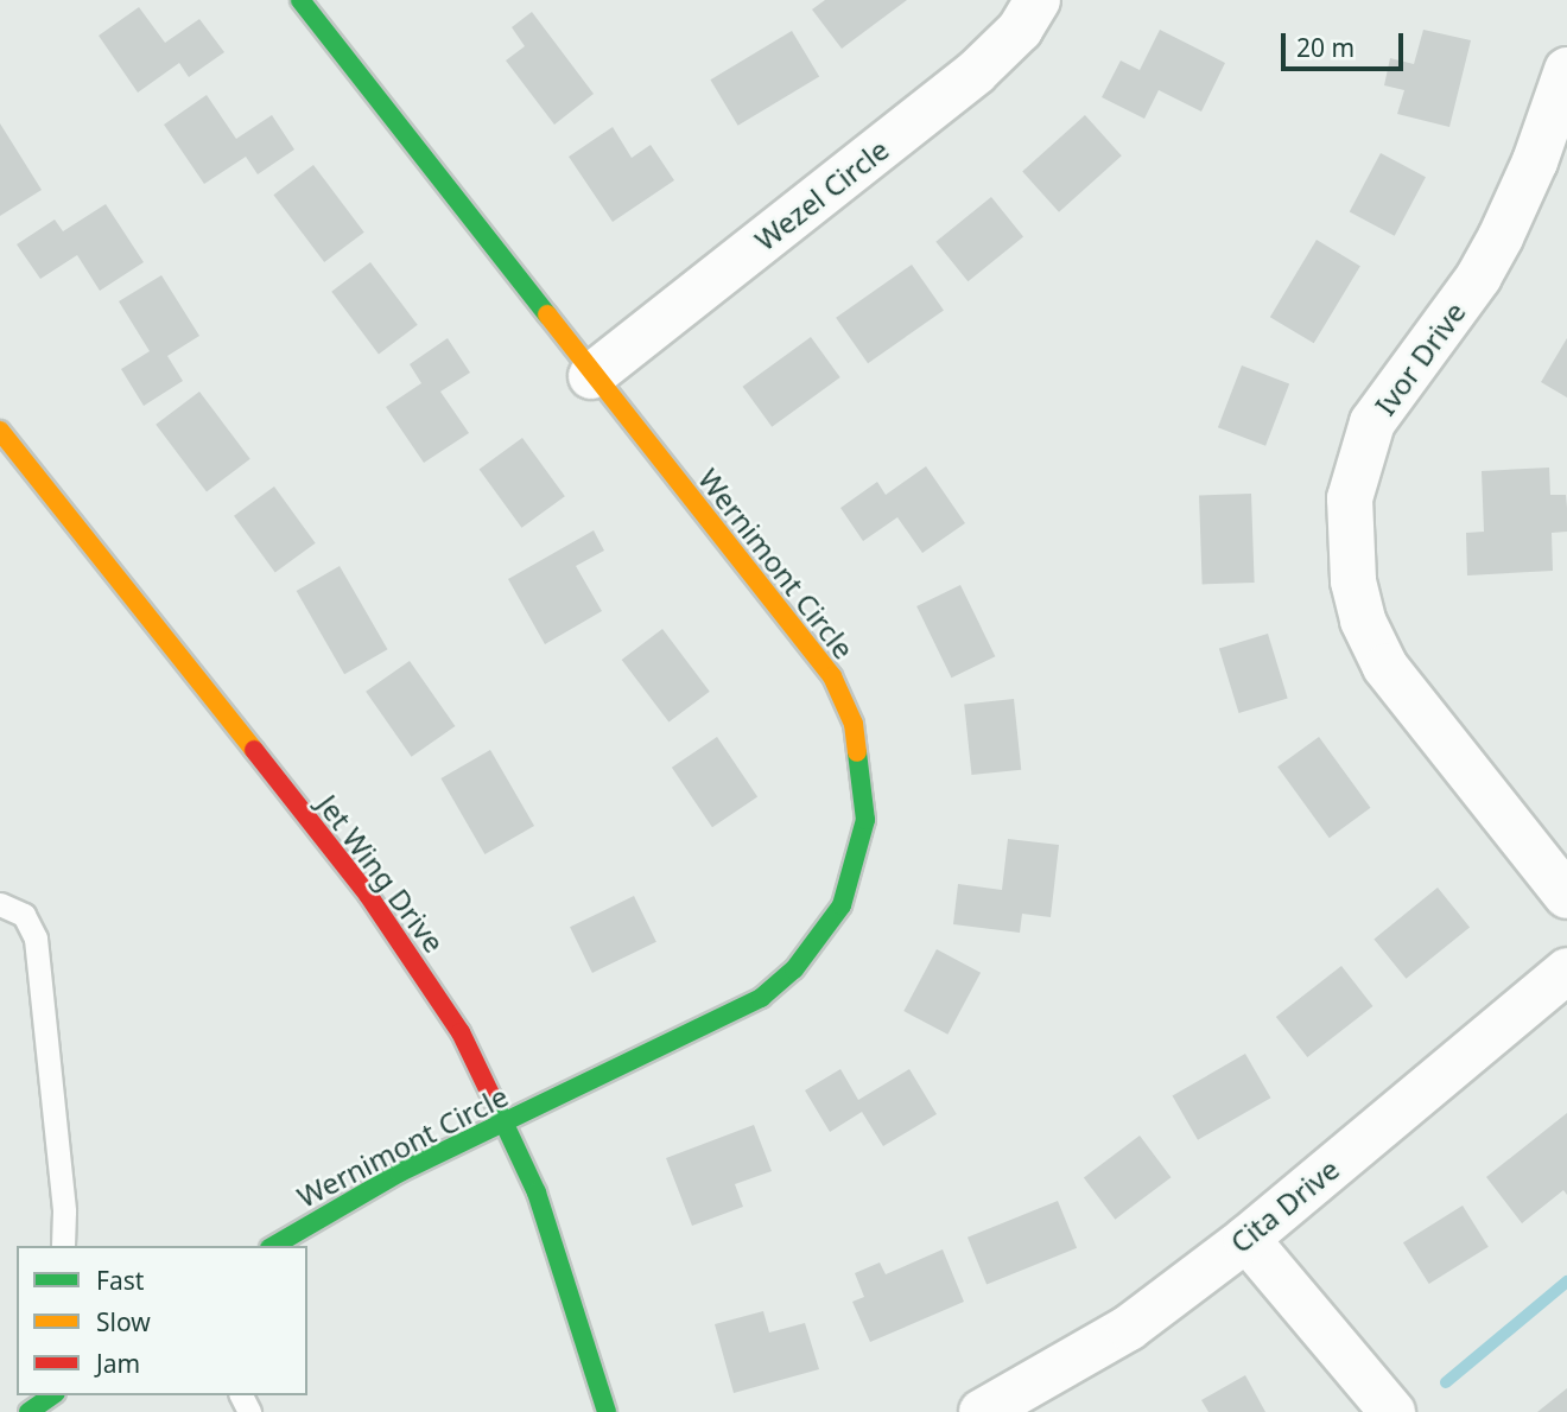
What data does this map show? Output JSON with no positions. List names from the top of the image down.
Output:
{
  "streets": {
    "street": [
      "Wezel Circle",
      "Ivor Drive",
      "Wernimont Circle",
      "Jet Wing Drive",
      "Cita Drive"
    ]
  },
  "crossings": [
    ["Wezel Circle", "Wernimont Circle"],
    ["Wernimont Circle", "Jet Wing Drive"]
  ],
  "legend": ["Fast", "Slow", "Jam"],
  "scale_bar": "20 m"
}
